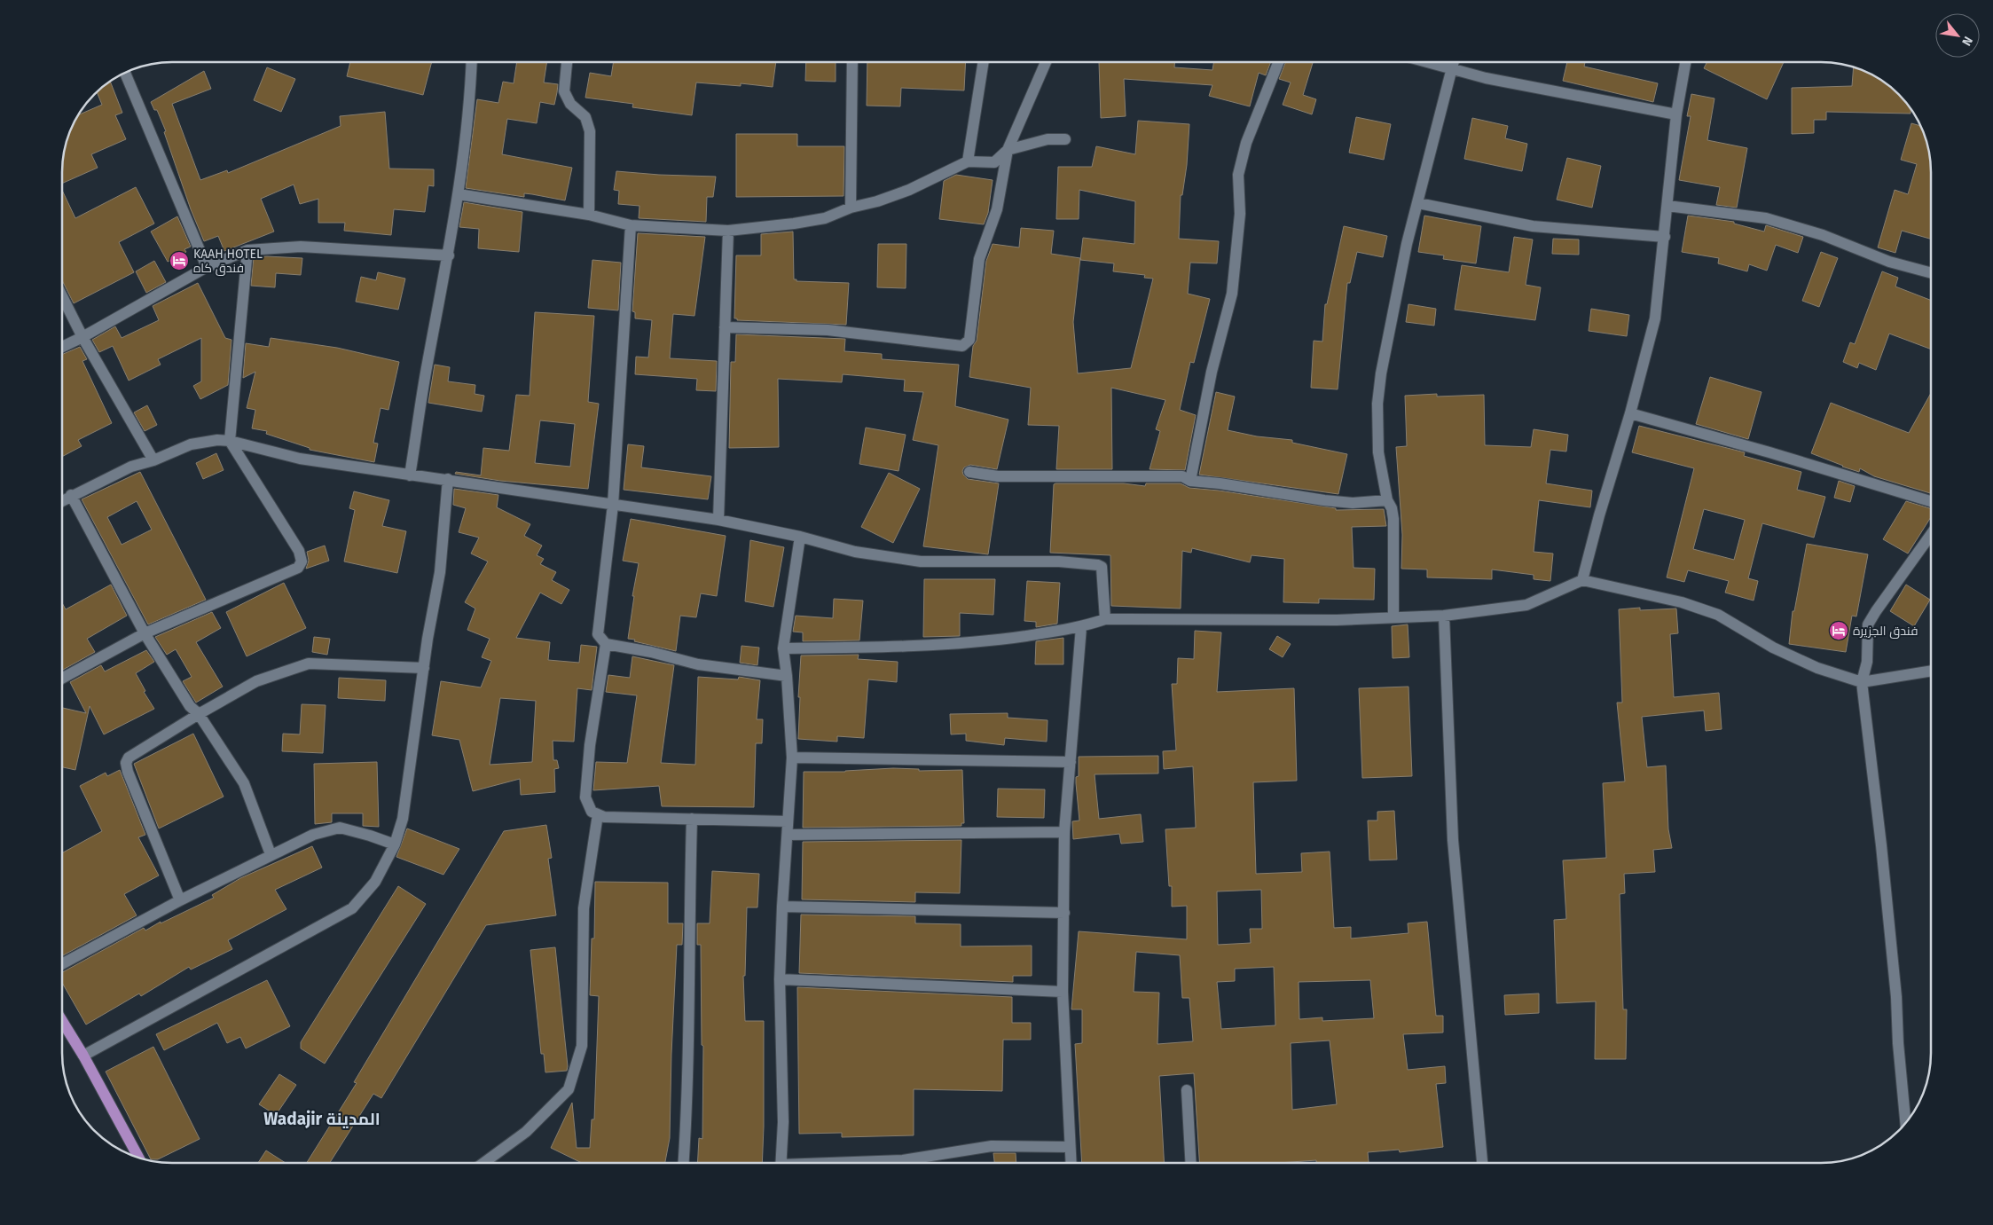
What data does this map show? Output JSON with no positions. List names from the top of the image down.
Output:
{
  "districts": ["Wadajir المدينة"],
  "places": {
    "hotel": ["KAAH HOTEL فندق كاه", "فندق الجزيرة"]
  },
  "north": "bottom right"
}
